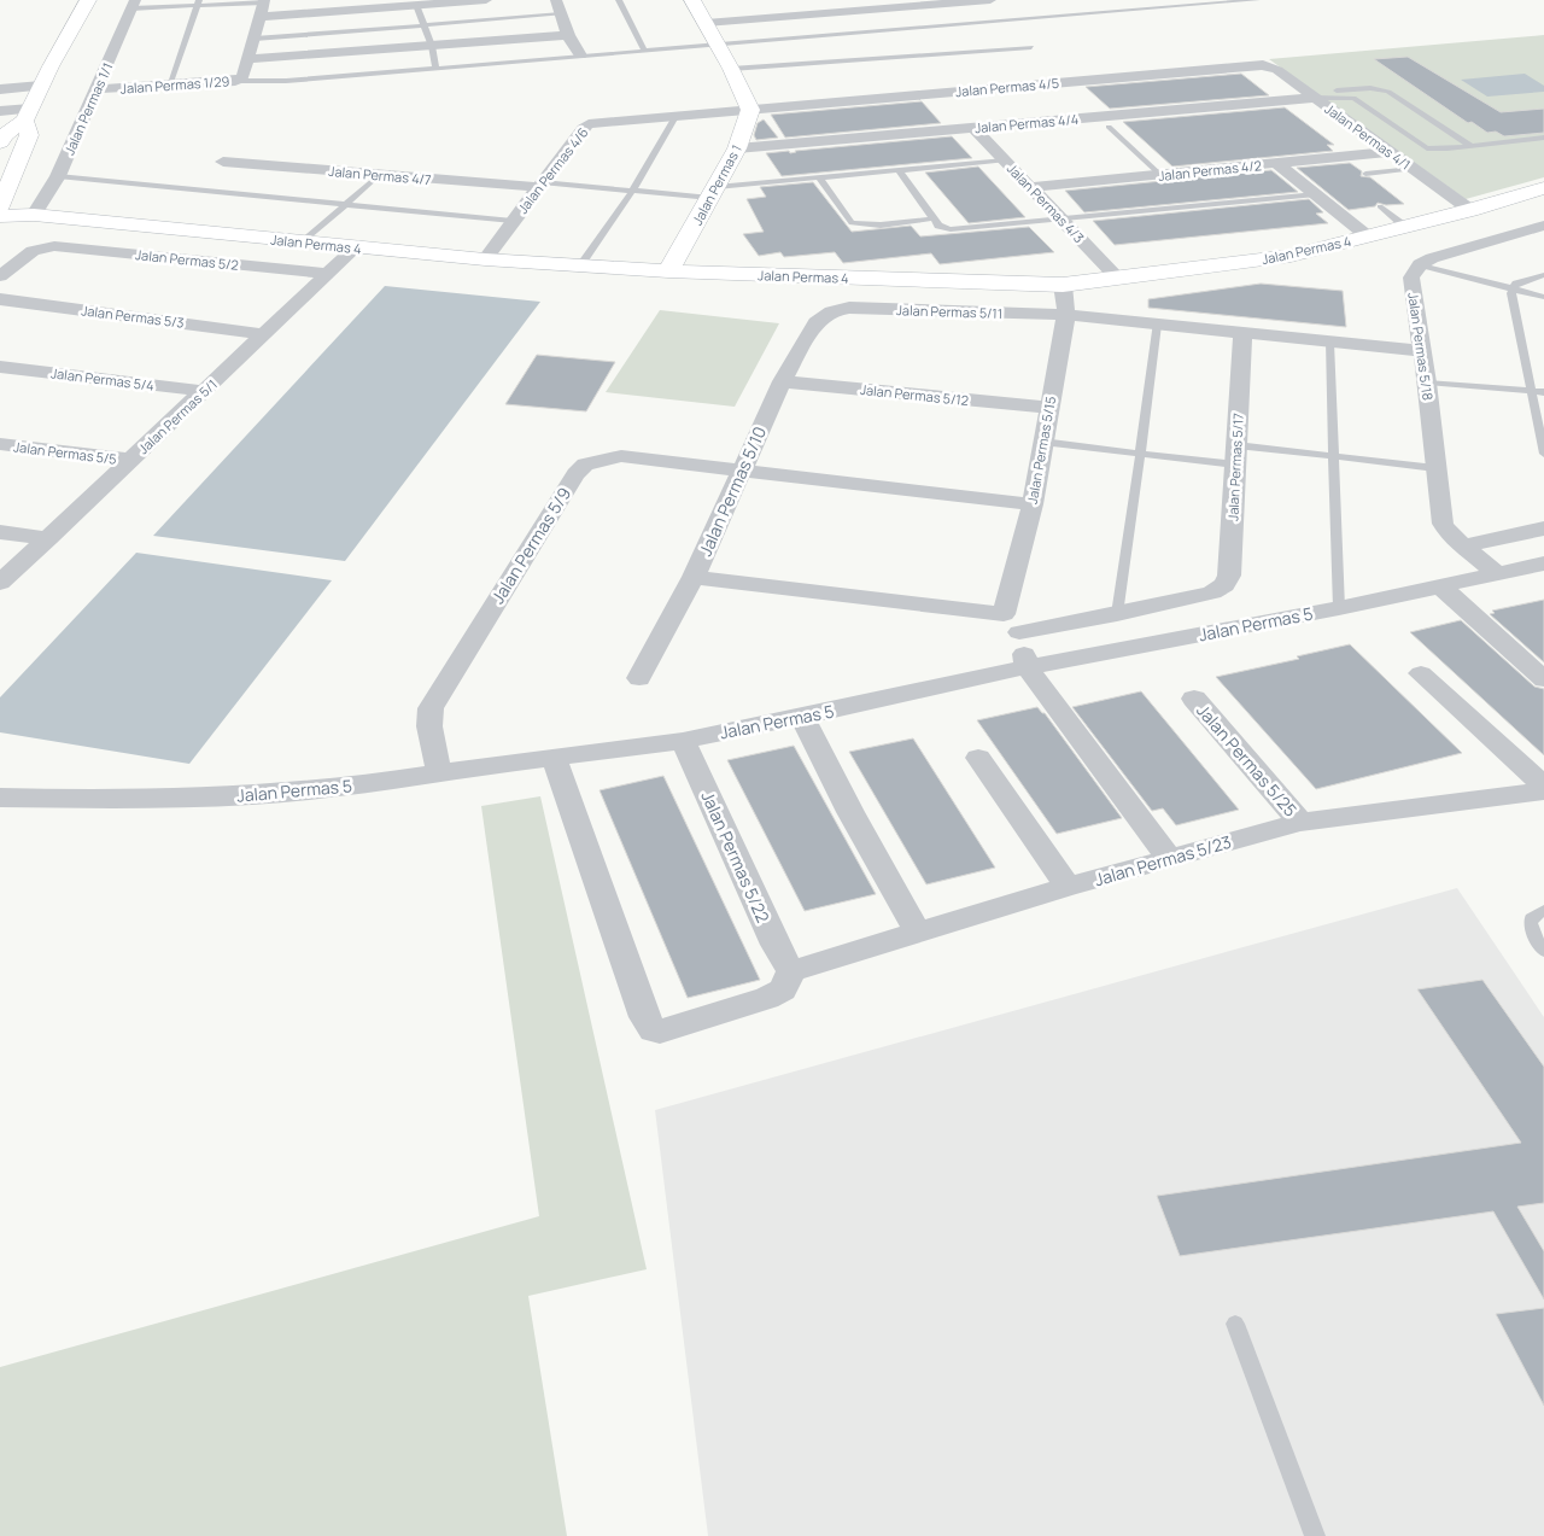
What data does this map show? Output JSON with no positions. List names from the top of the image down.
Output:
{
  "streets": {
    "street": [
      "Jalan Permas 1/29",
      "Jalan Permas 4/5",
      "Jalan Permas 1/1",
      "Jalan Permas 4/4",
      "Jalan Permas 4/1",
      "Jalan Permas 4/6",
      "Jalan Permas 4/2",
      "Jalan Permas 4/7",
      "Jalan Permas 1",
      "Jalan Permas 4/3",
      "Jalan Permas 4",
      "Jalan Permas 5/2",
      "Jalan Permas 5/11",
      "Jalan Permas 5/3",
      "Jalan Permas 5/18",
      "Jalan Permas 5/4",
      "Jalan Permas 5/12",
      "Jalan Permas 5/1",
      "Jalan Permas 5/15",
      "Jalan Permas 5/5",
      "Jalan Permas 5/17",
      "Jalan Permas 5/10",
      "Jalan Permas 5/9",
      "Jalan Permas 5",
      "Jalan Permas 5/25",
      "Jalan Permas 5/22",
      "Jalan Permas 5/23"
    ]
  },
  "crossings": [
    ["Jalan Permas 1/29", "Jalan Permas 1/1"],
    ["Jalan Permas 4/5", "Jalan Permas 4/1"],
    ["Jalan Permas 4/5", "Jalan Permas 4/6"],
    ["Jalan Permas 4/5", "Jalan Permas 1"],
    ["Jalan Permas 1/1", "Jalan Permas 4"],
    ["Jalan Permas 4/4", "Jalan Permas 4/1"],
    ["Jalan Permas 4/4", "Jalan Permas 1"],
    ["Jalan Permas 4/4", "Jalan Permas 4/3"],
    ["Jalan Permas 4/1", "Jalan Permas 4/2"],
    ["Jalan Permas 4/1", "Jalan Permas 4"],
    ["Jalan Permas 4/6", "Jalan Permas 4/7"],
    ["Jalan Permas 4/6", "Jalan Permas 1"],
    ["Jalan Permas 4/6", "Jalan Permas 4"],
    ["Jalan Permas 4/2", "Jalan Permas 4/3"],
    ["Jalan Permas 1", "Jalan Permas 4"],
    ["Jalan Permas 4/3", "Jalan Permas 4"],
    ["Jalan Permas 4", "Jalan Permas 5/1"],
    ["Jalan Permas 4", "Jalan Permas 5/15"],
    ["Jalan Permas 5/2", "Jalan Permas 5/1"],
    ["Jalan Permas 5/11", "Jalan Permas 5/18"],
    ["Jalan Permas 5/11", "Jalan Permas 5/15"],
    ["Jalan Permas 5/11", "Jalan Permas 5/17"],
    ["Jalan Permas 5/11", "Jalan Permas 5/10"],
    ["Jalan Permas 5/3", "Jalan Permas 5/1"],
    ["Jalan Permas 5/4", "Jalan Permas 5/1"],
    ["Jalan Permas 5/12", "Jalan Permas 5/15"],
    ["Jalan Permas 5/12", "Jalan Permas 5/10"],
    ["Jalan Permas 5/1", "Jalan Permas 5/5"],
    ["Jalan Permas 5/15", "Jalan Permas 5/9"],
    ["Jalan Permas 5/10", "Jalan Permas 5/9"],
    ["Jalan Permas 5/9", "Jalan Permas 5"],
    ["Jalan Permas 5", "Jalan Permas 5/22"],
    ["Jalan Permas 5/25", "Jalan Permas 5/23"],
    ["Jalan Permas 5/22", "Jalan Permas 5/23"]
  ]
}
